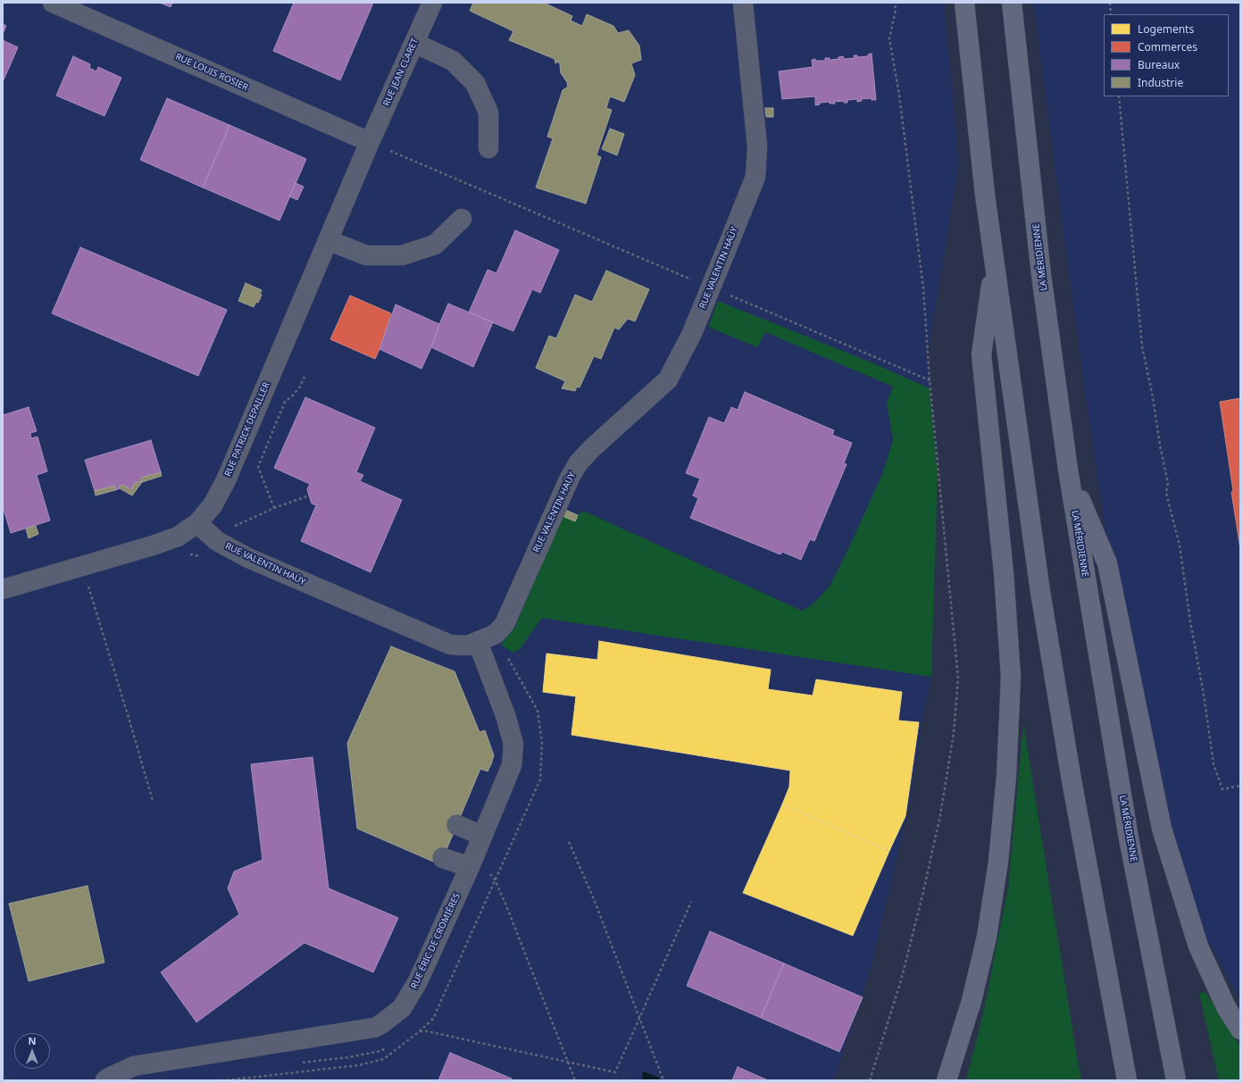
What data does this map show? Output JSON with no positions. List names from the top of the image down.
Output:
{
  "streets": {
    "highway": ["LA MÉRIDIENNE"],
    "street": [
      "RUE LOUIS ROSIER",
      "RUE JEAN CLARET",
      "RUE VALENTIN HAÜY",
      "RUE PATRICK DEPAILLER",
      "RUE ÉRIC DE CROMIÈRES"
    ]
  },
  "crossings": [
    ["RUE LOUIS ROSIER", "RUE JEAN CLARET"],
    ["RUE LOUIS ROSIER", "RUE PATRICK DEPAILLER"],
    ["RUE JEAN CLARET", "RUE PATRICK DEPAILLER"],
    ["RUE VALENTIN HAÜY", "RUE PATRICK DEPAILLER"],
    ["RUE VALENTIN HAÜY", "RUE ÉRIC DE CROMIÈRES"]
  ],
  "legend": [
    "Logements",
    "Commerces",
    "Bureaux",
    "Industrie"
  ],
  "north": "top"
}
